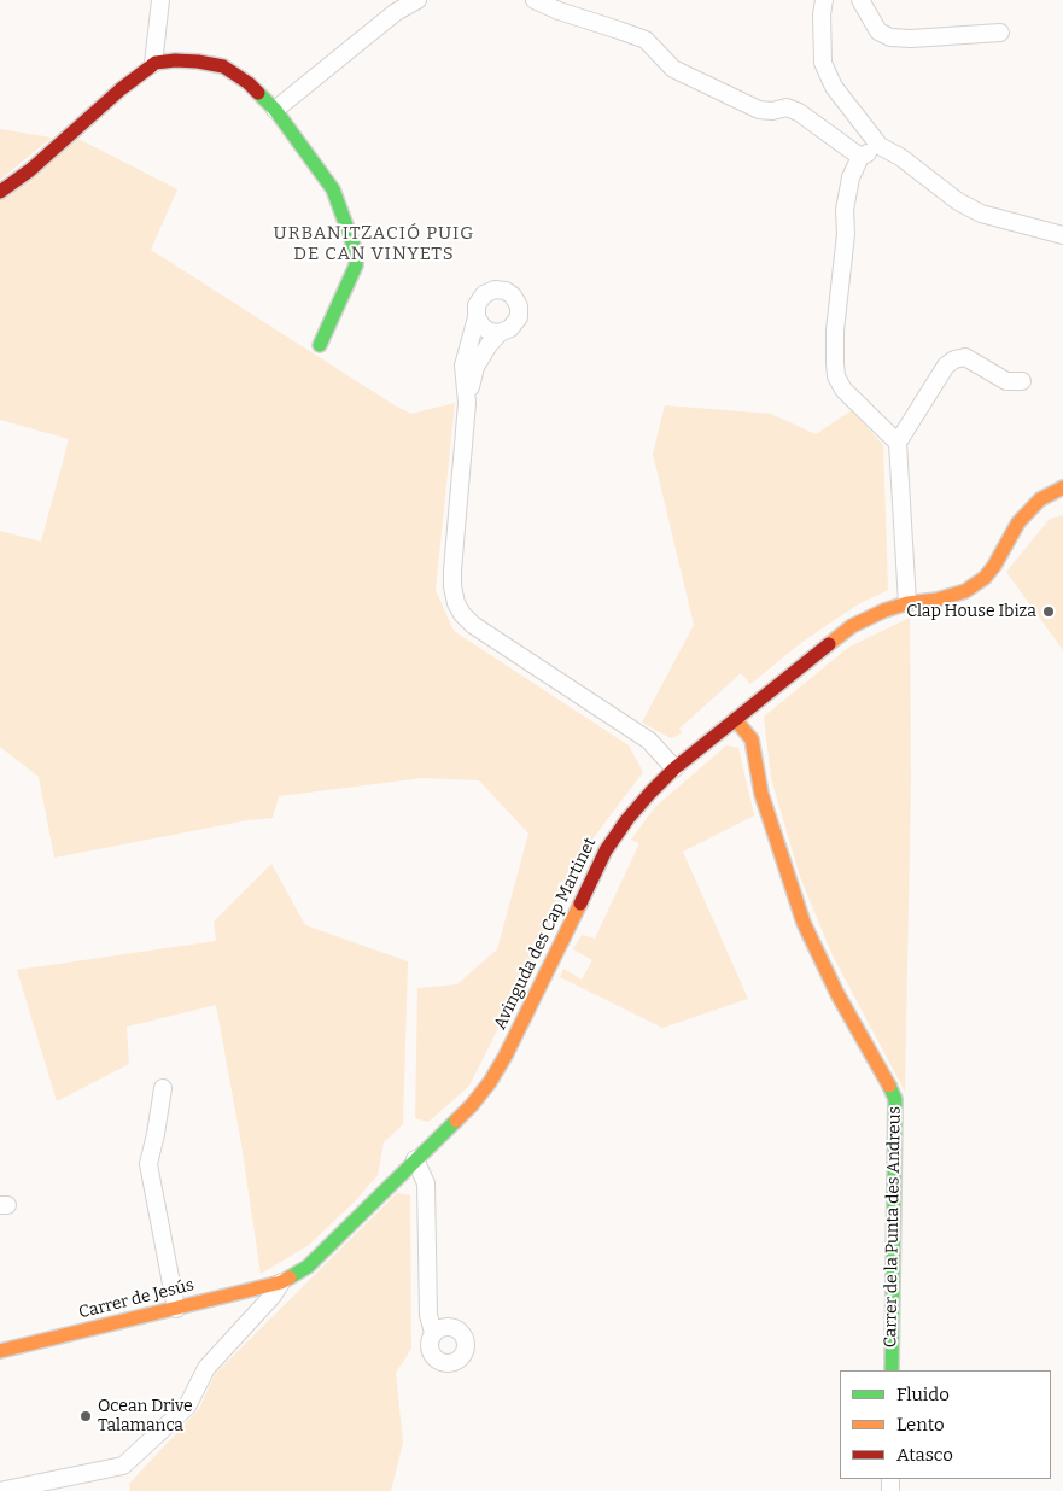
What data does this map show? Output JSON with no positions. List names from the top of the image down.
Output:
{
  "streets": {
    "street": ["Avinguda des Cap Martinet", "Carrer de la Punta des Andreus", "Carrer de Jesús"]
  },
  "crossings": [
    ["Avinguda des Cap Martinet", "Carrer de la Punta des Andreus"],
    ["Avinguda des Cap Martinet", "Carrer de Jesús"]
  ],
  "districts": ["URBANITZACIÓ PUIG DE CAN VINYETS"],
  "places": ["Clap House Ibiza", "Ocean Drive Talamanca"],
  "legend": ["Fluido", "Lento", "Atasco"]
}
